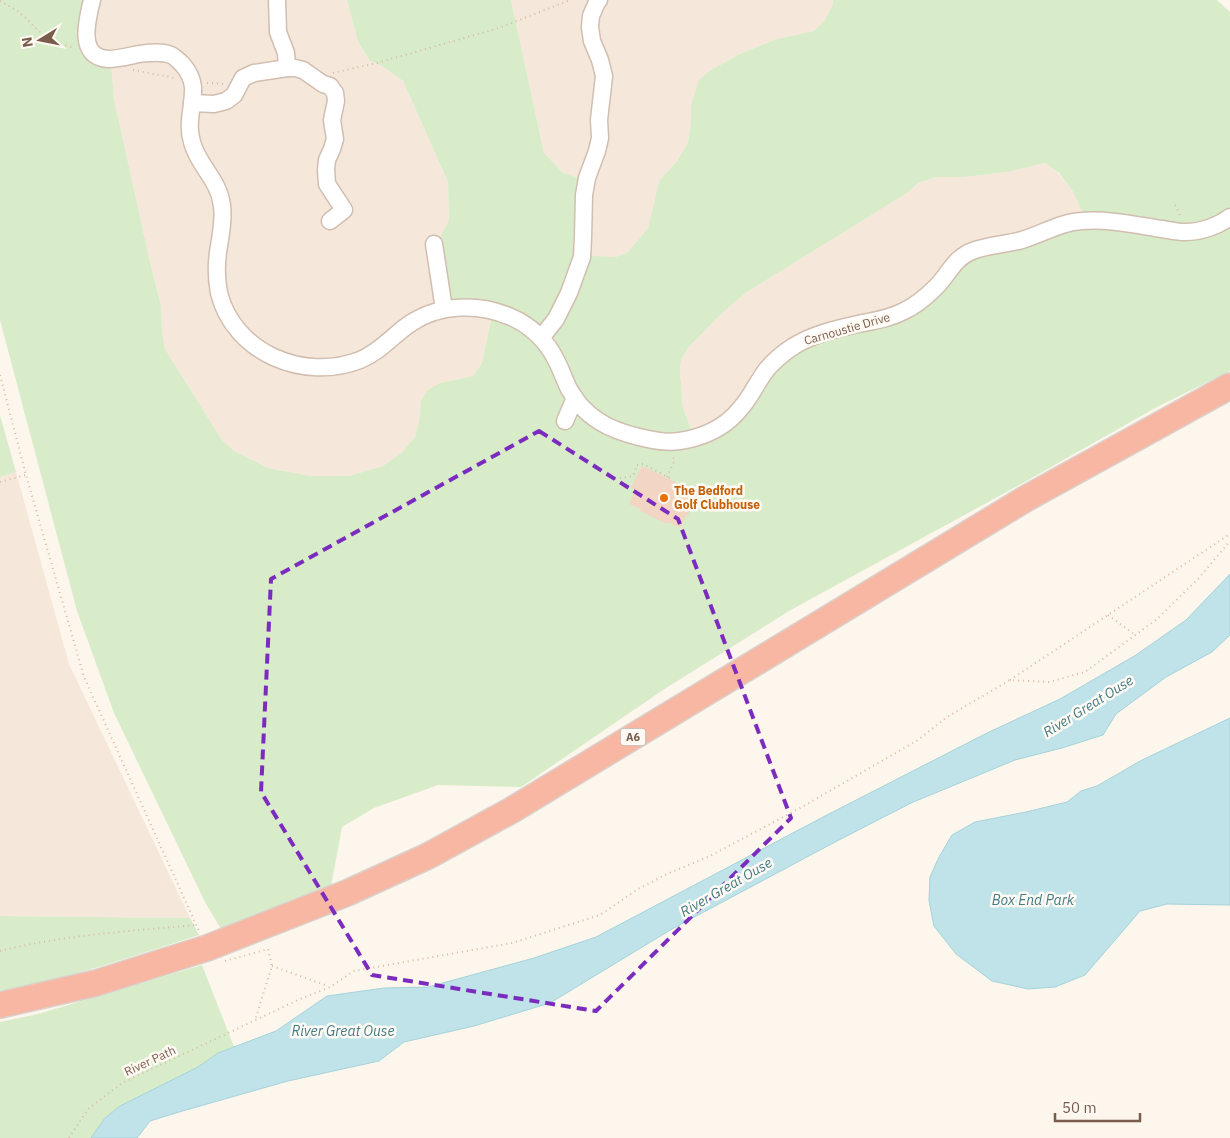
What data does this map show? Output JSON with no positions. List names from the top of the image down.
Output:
{
  "streets": {
    "highway": ["A6"],
    "street": ["Carnoustie Drive"],
    "path": ["River Path"]
  },
  "water": ["River Great Ouse", "Box End Park"],
  "places": ["The Bedford Golf Clubhouse"],
  "scale_bar": "50 m",
  "north": "left"
}
